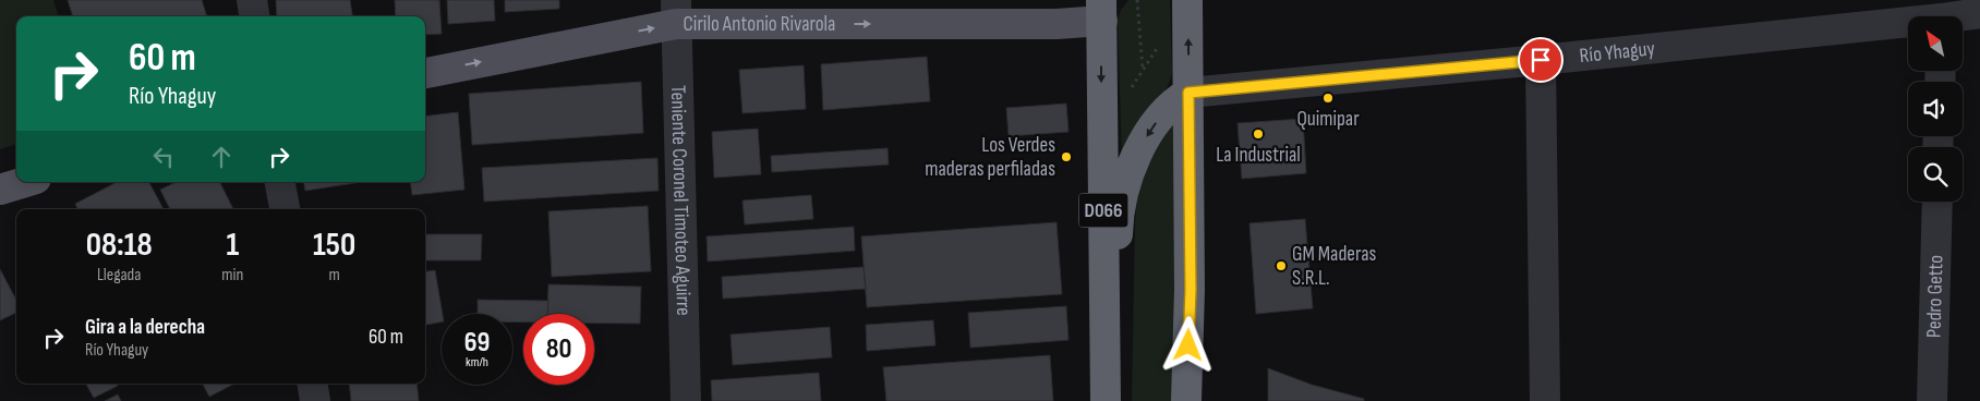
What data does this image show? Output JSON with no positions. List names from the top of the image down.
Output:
{
  "streets": {
    "highway": ["D066"],
    "main road": ["Cirilo Antonio Rivarola"],
    "street": ["Río Yhaguy", "Teniente Coronel Timoteo Aguirre", "Pedro Getto"]
  },
  "crossings": [
    ["Cirilo Antonio Rivarola", "Teniente Coronel Timoteo Aguirre"],
    ["Cirilo Antonio Rivarola", "D066"]
  ],
  "one_way": ["Cirilo Antonio Rivarola"],
  "places": [
    "Quimipar",
    "La Industrial",
    "Los Verdes maderas perfiladas",
    "GM Maderas S.R.L."
  ],
  "north": "top left",
  "page": {
    "turn": ["60 m", "Río Yhaguy"],
    "eta": [
      "08:18",
      "Llegada",
      "1",
      "min",
      "150",
      "m"
    ],
    "list": [
      {
        "name": "Gira a la derecha",
        "note": "Río Yhaguy",
        "value": "60 m"
      }
    ],
    "speed": "69 km/h",
    "limit": "80"
  }
}
